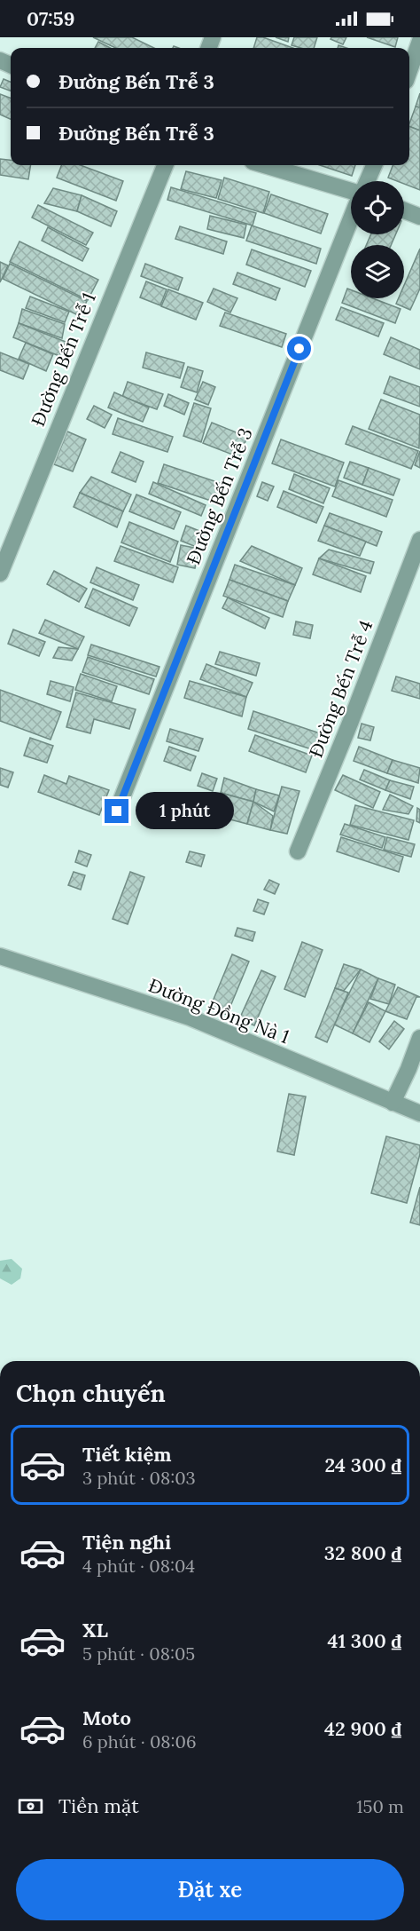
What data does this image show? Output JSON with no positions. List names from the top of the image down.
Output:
{
  "streets": {
    "street": [
      "Đường Bến Trễ 1",
      "Đường Bến Trễ 3",
      "Đường Bến Trễ 4",
      "Đường Đồng Nà 1"
    ]
  },
  "page": {
    "status": "07:59",
    "banner": ["Đường Bến Trễ 3", "Đường Bến Trễ 3"],
    "bubble": "1 phút",
    "heading": "Chọn chuyến",
    "list": [
      {
        "name": "Tiết kiệm",
        "note": "3 phút · 08:03",
        "value": "24 300 ₫"
      },
      {
        "name": "Tiện nghi",
        "note": "4 phút · 08:04",
        "value": "32 800 ₫"
      },
      {
        "name": "XL",
        "note": "5 phút · 08:05",
        "value": "41 300 ₫"
      },
      {
        "name": "Moto",
        "note": "6 phút · 08:06",
        "value": "42 900 ₫"
      }
    ],
    "pay": ["Tiền mặt", "150 m"],
    "buttons": "Đặt xe"
  }
}
